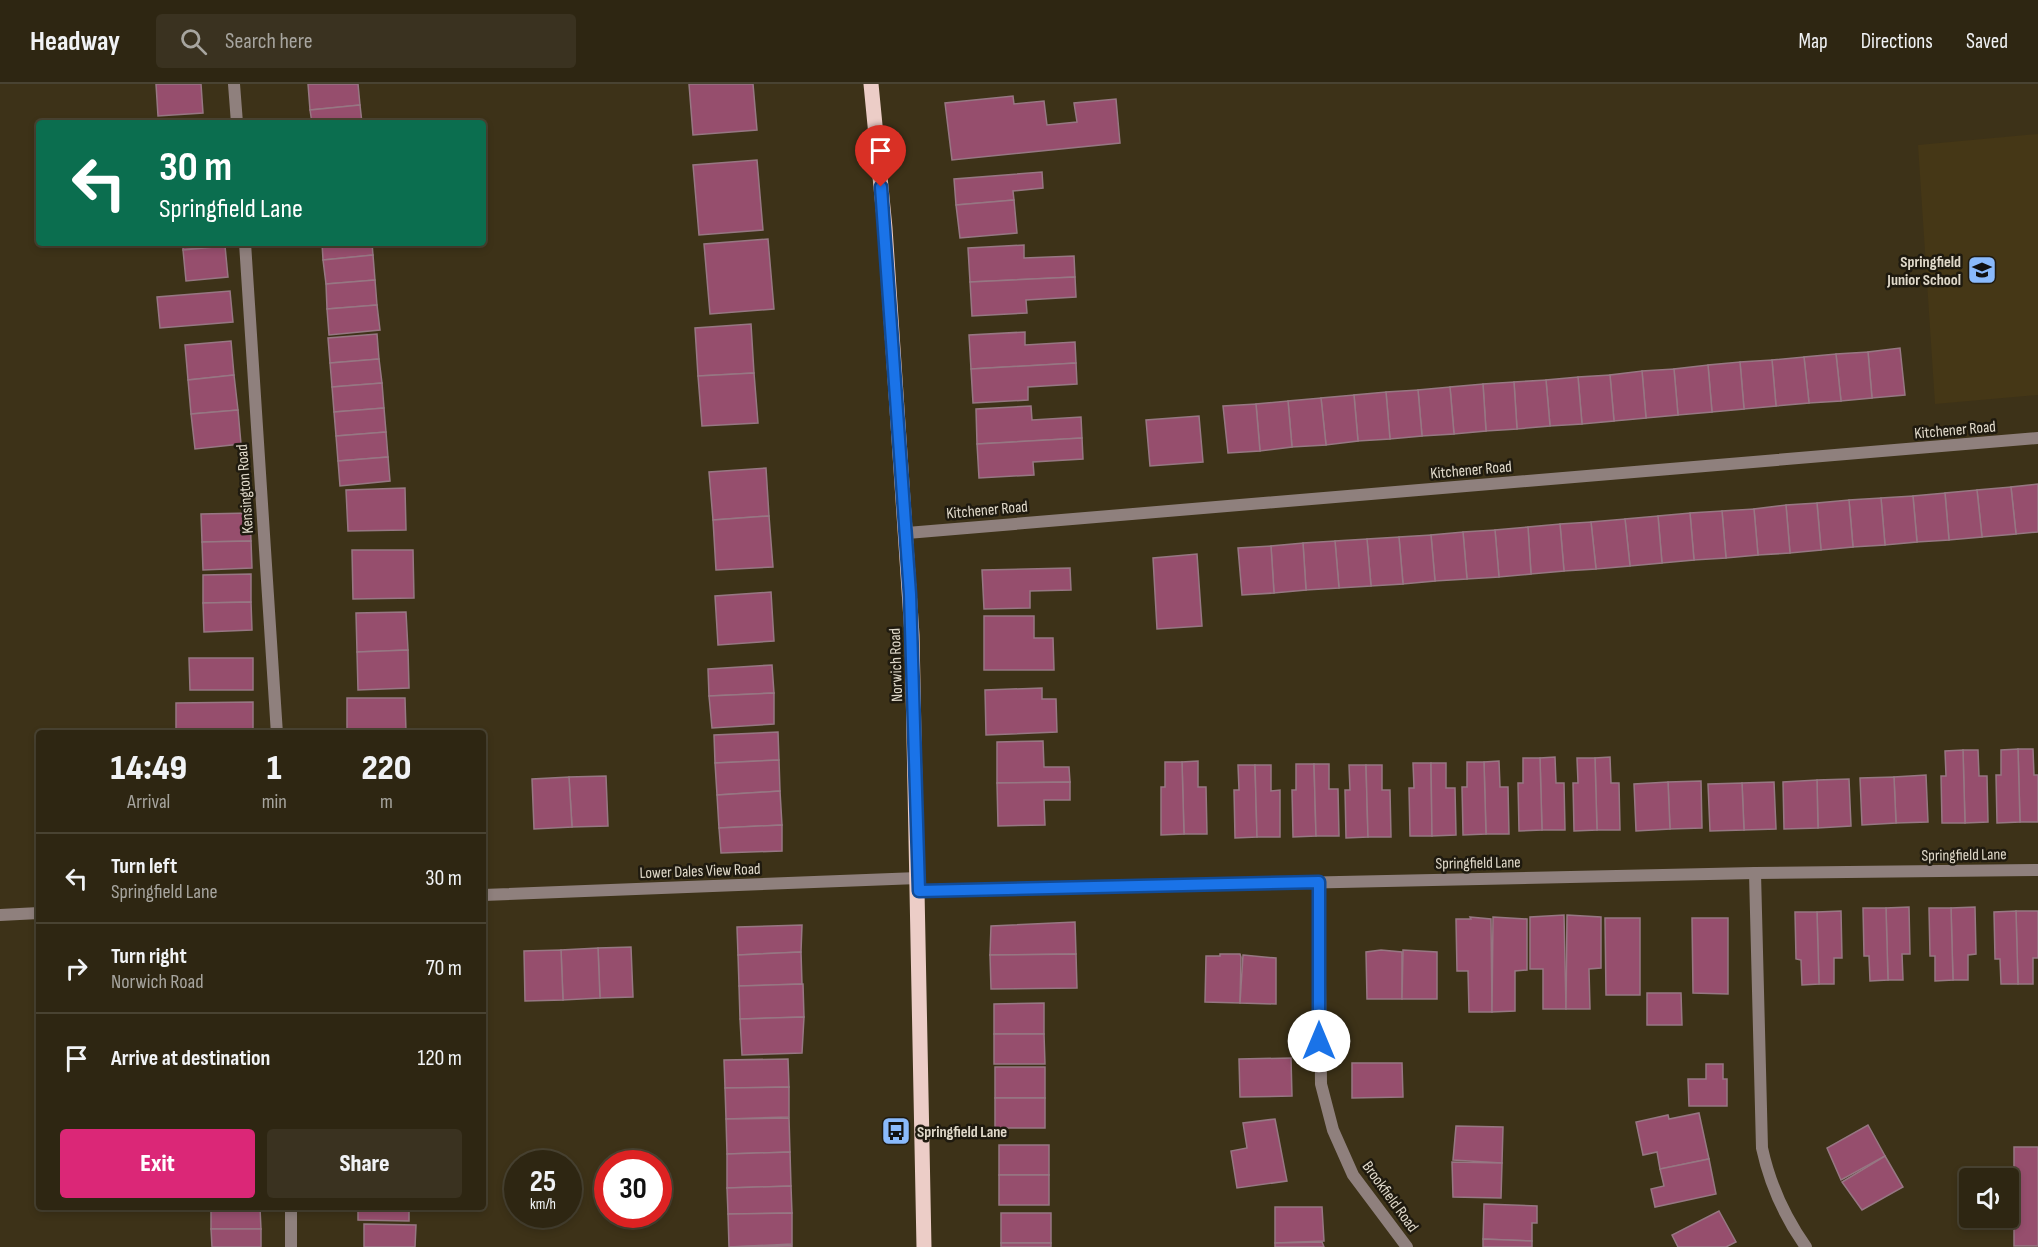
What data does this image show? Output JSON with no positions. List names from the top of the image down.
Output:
{
  "streets": {
    "main road": ["Norwich Road"],
    "street": [
      "Kitchener Road",
      "Kensington Road",
      "Springfield Lane",
      "Lower Dales View Road",
      "Brookfield Road"
    ]
  },
  "crossings": [
    ["Kitchener Road", "Norwich Road"],
    ["Norwich Road", "Springfield Lane"],
    ["Norwich Road", "Lower Dales View Road"],
    ["Springfield Lane", "Lower Dales View Road"],
    ["Springfield Lane", "Brookfield Road"]
  ],
  "places": {
    "school or university": ["Springfield Junior School"],
    "bus stop": ["Springfield Lane"]
  },
  "page": {
    "header": "Headway",
    "search": "Search here",
    "nav": ["Map", "Directions", "Saved"],
    "turn": ["30 m", "Springfield Lane"],
    "eta": [
      "14:49",
      "Arrival",
      "1",
      "min",
      "220",
      "m"
    ],
    "list": [
      {
        "name": "Turn left",
        "note": "Springfield Lane",
        "value": "30 m"
      },
      {
        "name": "Turn right",
        "note": "Norwich Road",
        "value": "70 m"
      },
      {
        "name": "Arrive at destination",
        "value": "120 m"
      }
    ],
    "buttons": ["Exit", "Share"],
    "speed": "25 km/h",
    "limit": "30"
  }
}
